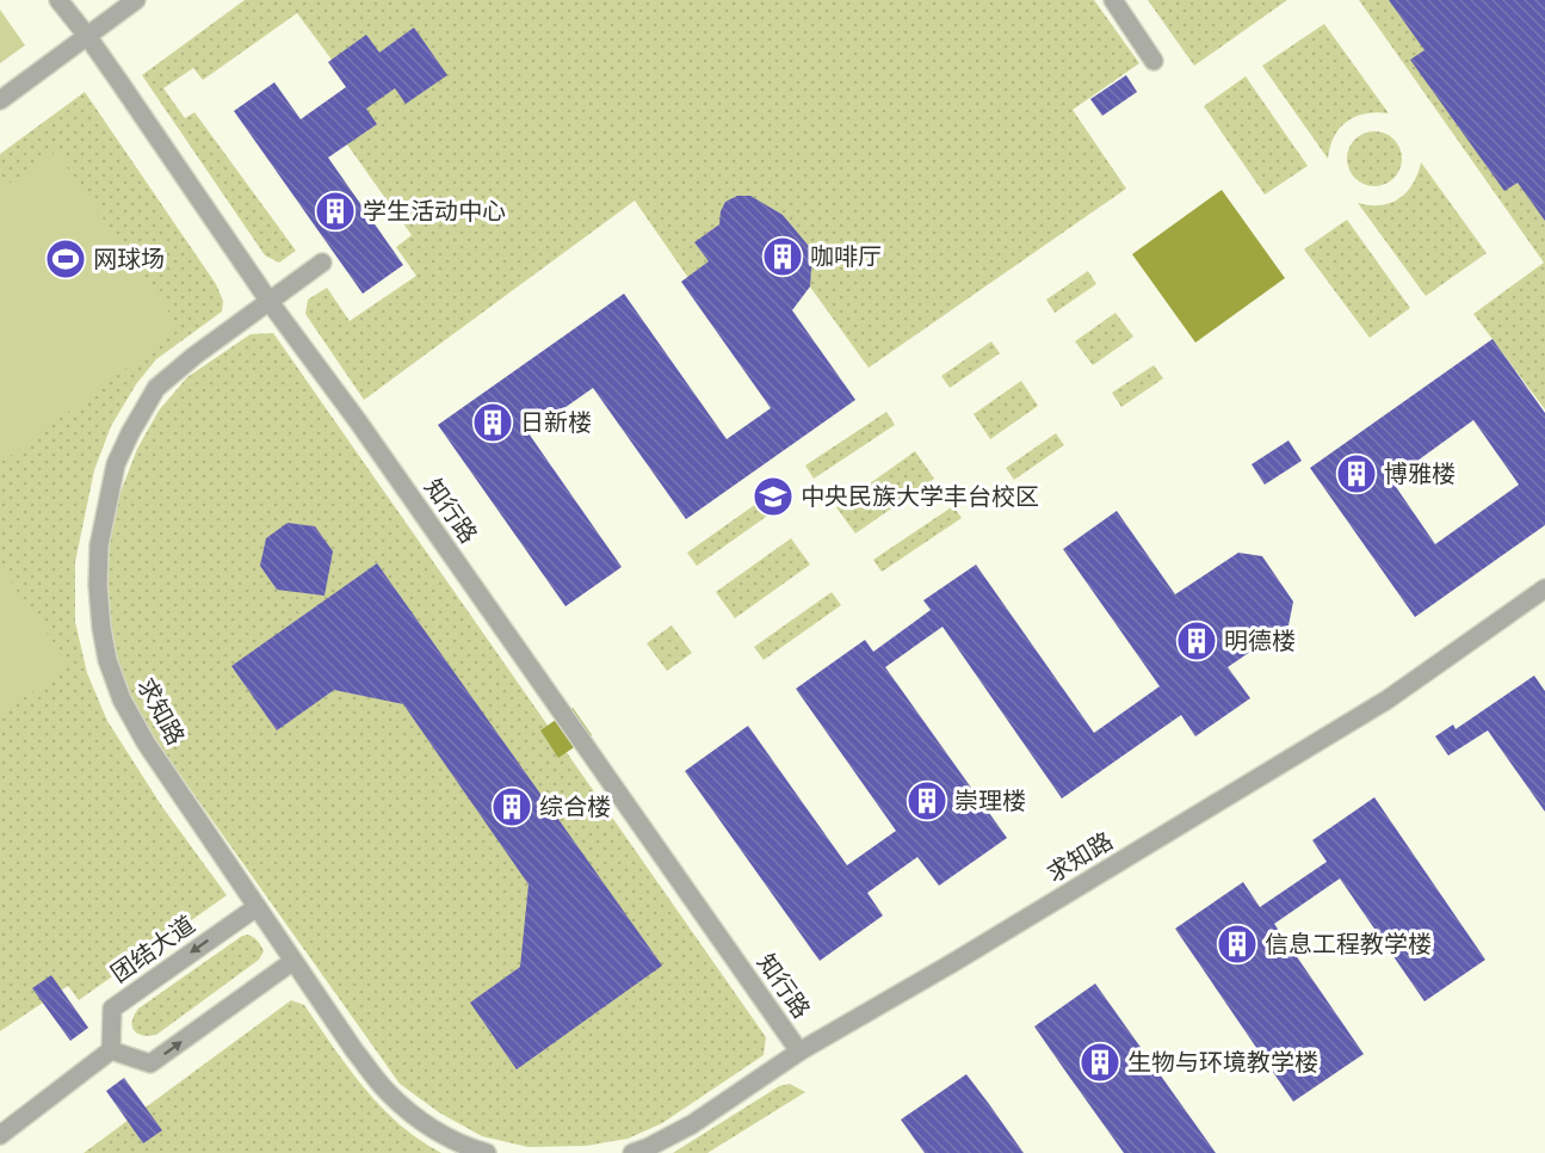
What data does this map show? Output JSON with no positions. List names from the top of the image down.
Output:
{
  "streets": {
    "street": ["知行路", "求知路", "团结大道"]
  },
  "crossings": [
    ["知行路", "求知路"],
    ["求知路", "团结大道"]
  ],
  "one_way": ["团结大道"],
  "places": {
    "building": [
      "学生活动中心",
      "咖啡厅",
      "日新楼",
      "博雅楼",
      "明德楼",
      "崇理楼",
      "综合楼",
      "信息工程教学楼",
      "生物与环境教学楼"
    ],
    "sports": ["网球场"],
    "school or university": ["中央民族大学丰台校区"]
  }
}
